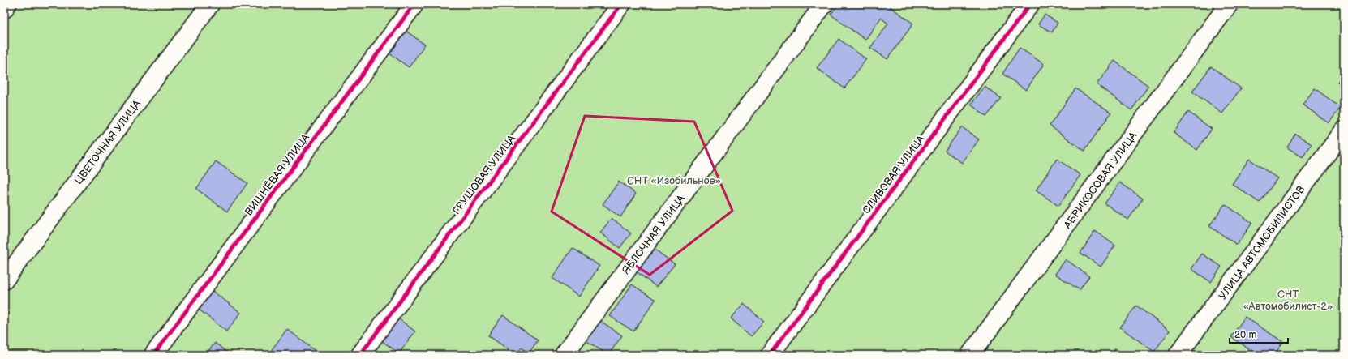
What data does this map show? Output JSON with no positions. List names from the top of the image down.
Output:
{
  "streets": {
    "street": [
      "ЦВЕТОЧНАЯ УЛИЦА",
      "ВИШНЁВАЯ УЛИЦА",
      "ГРУШОВАЯ УЛИЦА",
      "СЛИВОВАЯ УЛИЦА",
      "АБРИКОСОВАЯ УЛИЦА",
      "ЯБЛОЧНАЯ УЛИЦА",
      "УЛИЦА АВТОМОБИЛИСТОВ"
    ]
  },
  "parks": ["СНТ «Изобильное»", "СНТ «Автомобилист-2»"],
  "scale_bar": "20 m"
}
